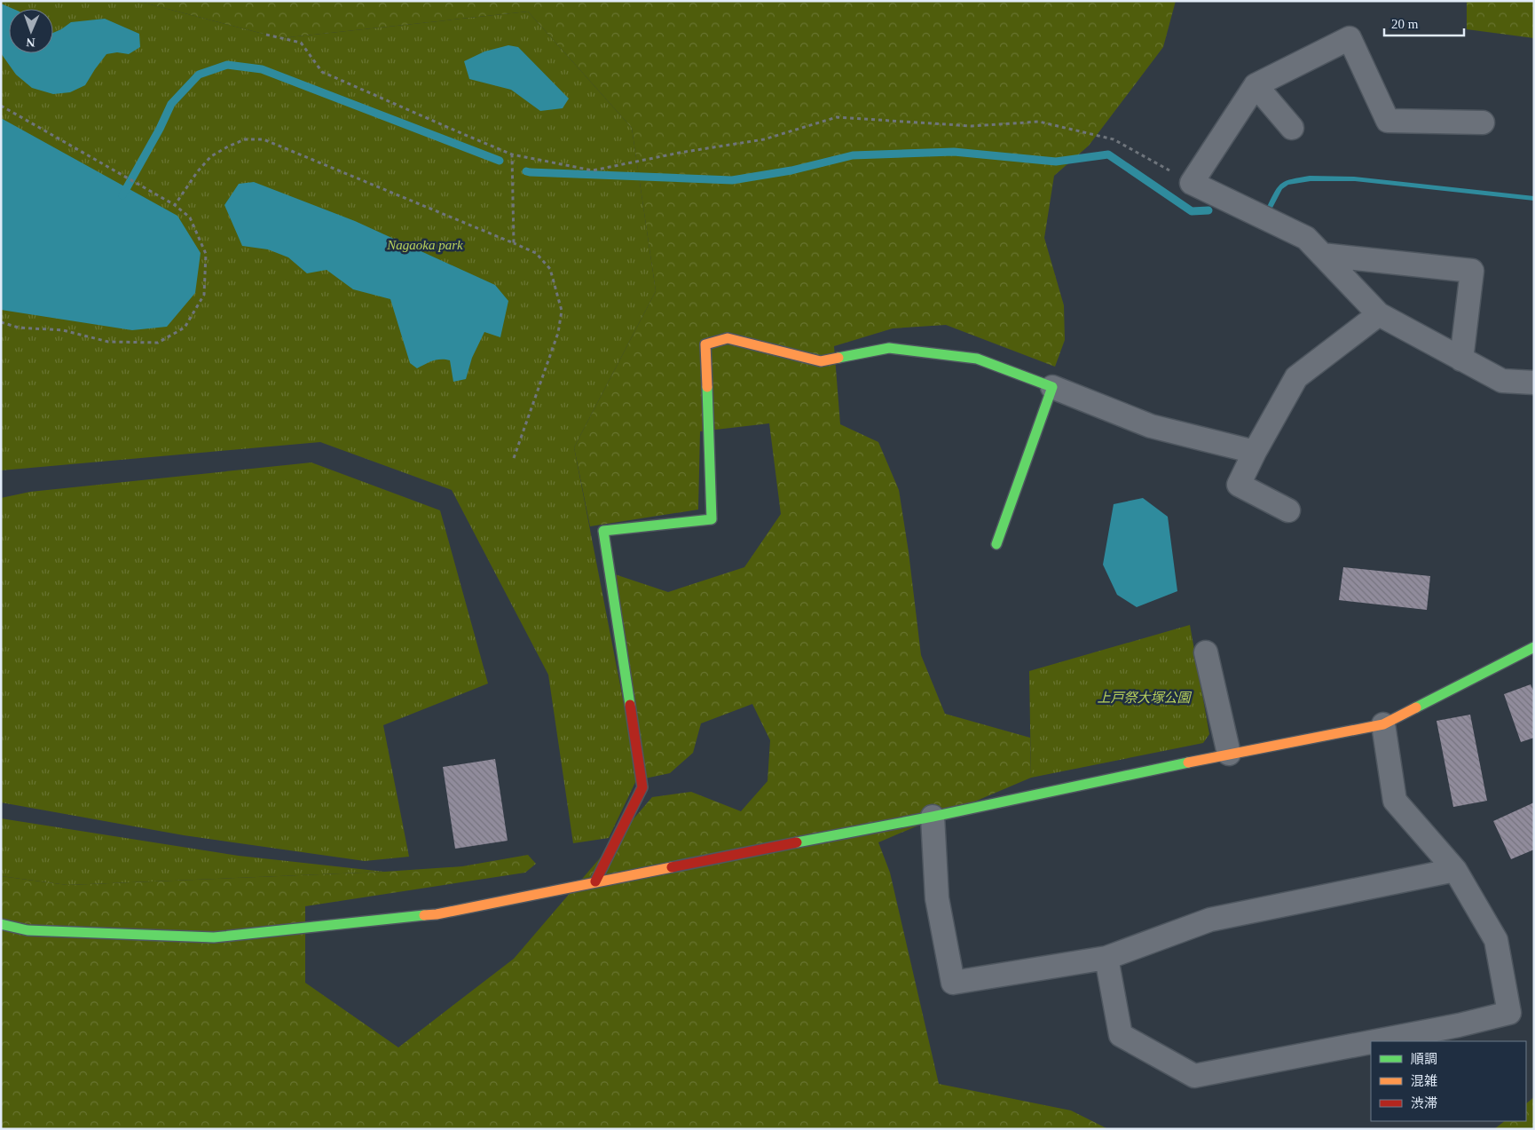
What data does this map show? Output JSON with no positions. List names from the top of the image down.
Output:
{
  "parks": ["Nagaoka park", "上戸祭大塚公園"],
  "legend": ["順調", "混雑", "渋滞"],
  "scale_bar": "20 m",
  "north": "bottom"
}
